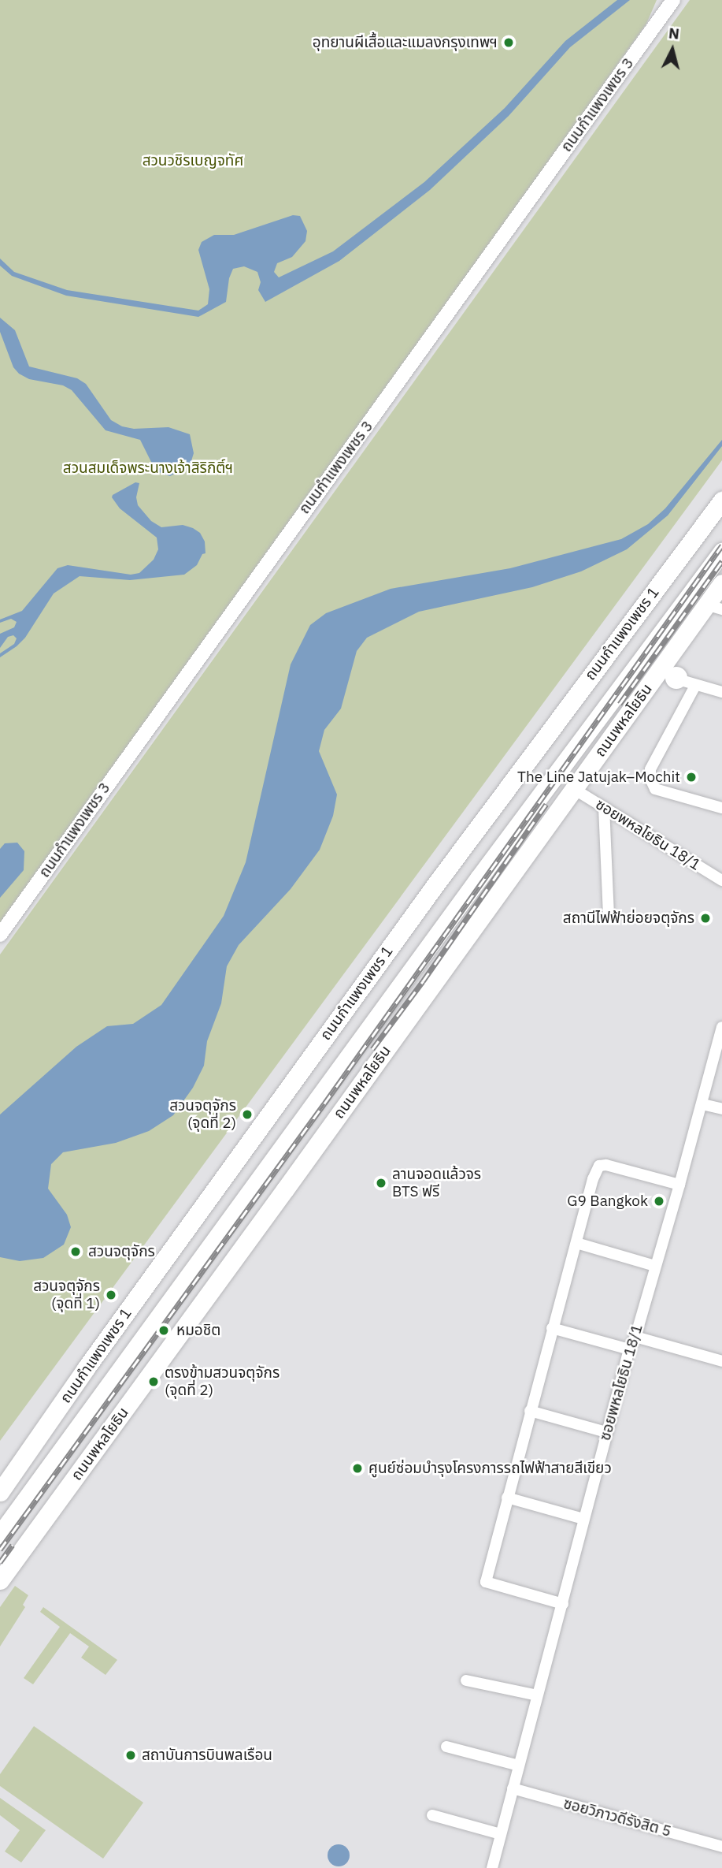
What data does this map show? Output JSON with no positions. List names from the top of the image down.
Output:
{
  "streets": {
    "main road": ["ถนนกำแพงเพชร 1", "ถนนพหลโยธิน"],
    "street": ["ถนนกำแพงเพชร 3", "ซอยพหลโยธิน 18/1", "ซอยวิภาวดีรังสิต 5"]
  },
  "crossings": [
    ["ถนนพหลโยธิน", "ซอยพหลโยธิน 18/1"],
    ["ซอยพหลโยธิน 18/1", "ซอยวิภาวดีรังสิต 5"]
  ],
  "parks": ["สวนวชิรเบญจทัศ", "สวนสมเด็จพระนางเจ้าสิริกิติ์ฯ"],
  "places": [
    "อุทยานผีเสื้อและแมลงกรุงเทพฯ",
    "The Line Jatujak–Mochit",
    "สถานีไฟฟ้าย่อยจตุจักร",
    "สวนจตุจักร (จุดที่ 2)",
    "ลานจอดแล้วจร BTS ฟรี",
    "G9 Bangkok",
    "สวนจตุจักร",
    "สวนจตุจักร (จุดที่ 1)",
    "หมอชิต",
    "ตรงข้ามสวนจตุจักร (จุดที่ 2)",
    "ศูนย์ซ่อมบำรุงโครงการรถไฟฟ้าสายสีเขียว",
    "สถาบันการบินพลเรือน"
  ],
  "north": "top"
}
